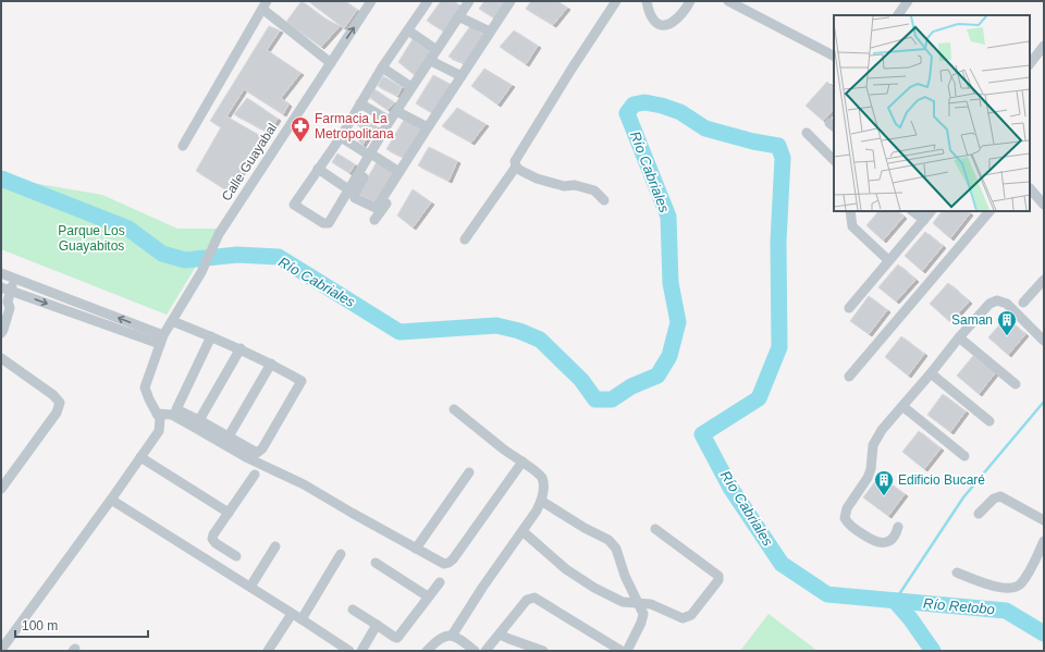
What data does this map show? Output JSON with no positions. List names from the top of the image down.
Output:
{
  "streets": {
    "street": ["Calle Guayabal"]
  },
  "water": ["Río Cabriales", "Río Retobo"],
  "parks": ["Parque Los Guayabitos"],
  "places": {
    "pharmacy": ["Farmacia La Metropolitana"],
    "building": ["Saman", "Edificio Bucaré"]
  },
  "scale_bar": "100 m"
}
